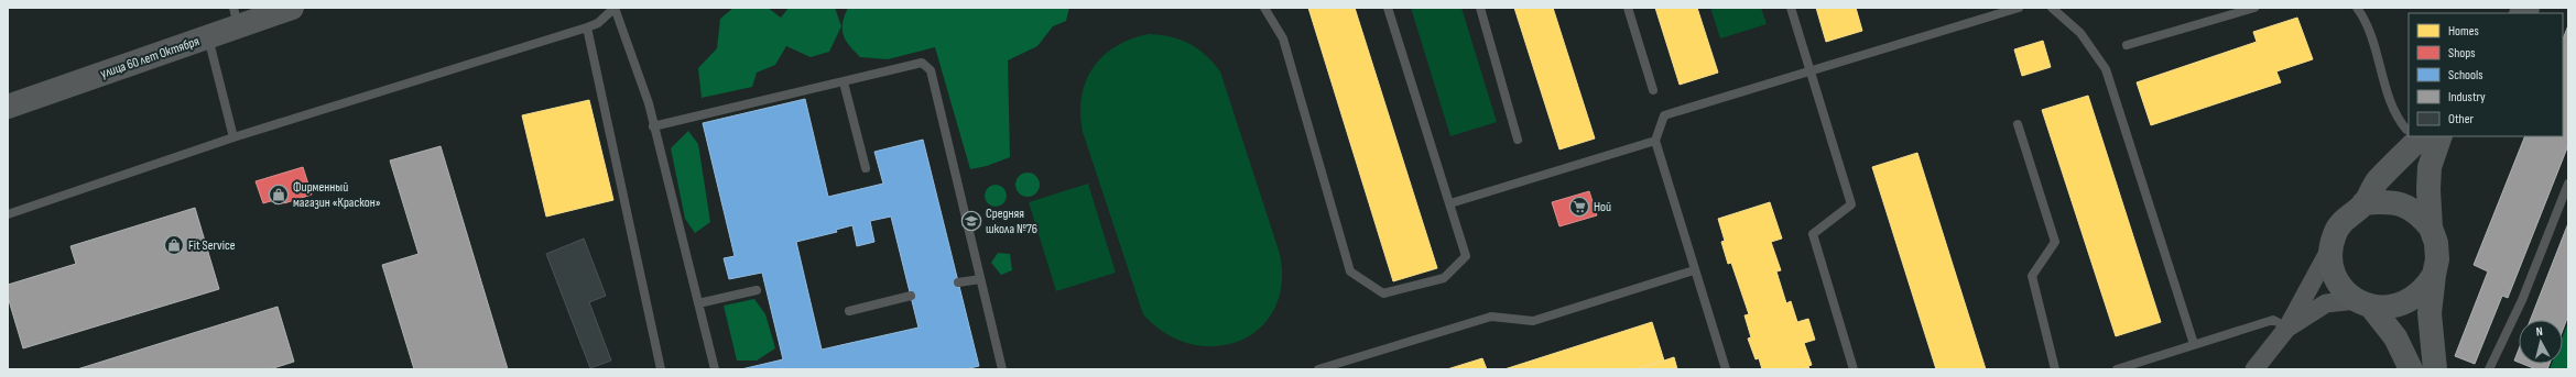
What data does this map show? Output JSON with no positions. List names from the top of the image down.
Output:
{
  "streets": {
    "main road": ["улица 60 лет Октября"]
  },
  "places": {
    "shop": ["Фирменный магазин «Краскон»", "Fit Service"],
    "supermarket": ["Ной"],
    "school or university": ["Средняя школа №76"]
  },
  "legend": [
    "Homes",
    "Shops",
    "Schools",
    "Industry",
    "Other"
  ],
  "north": "top"
}
